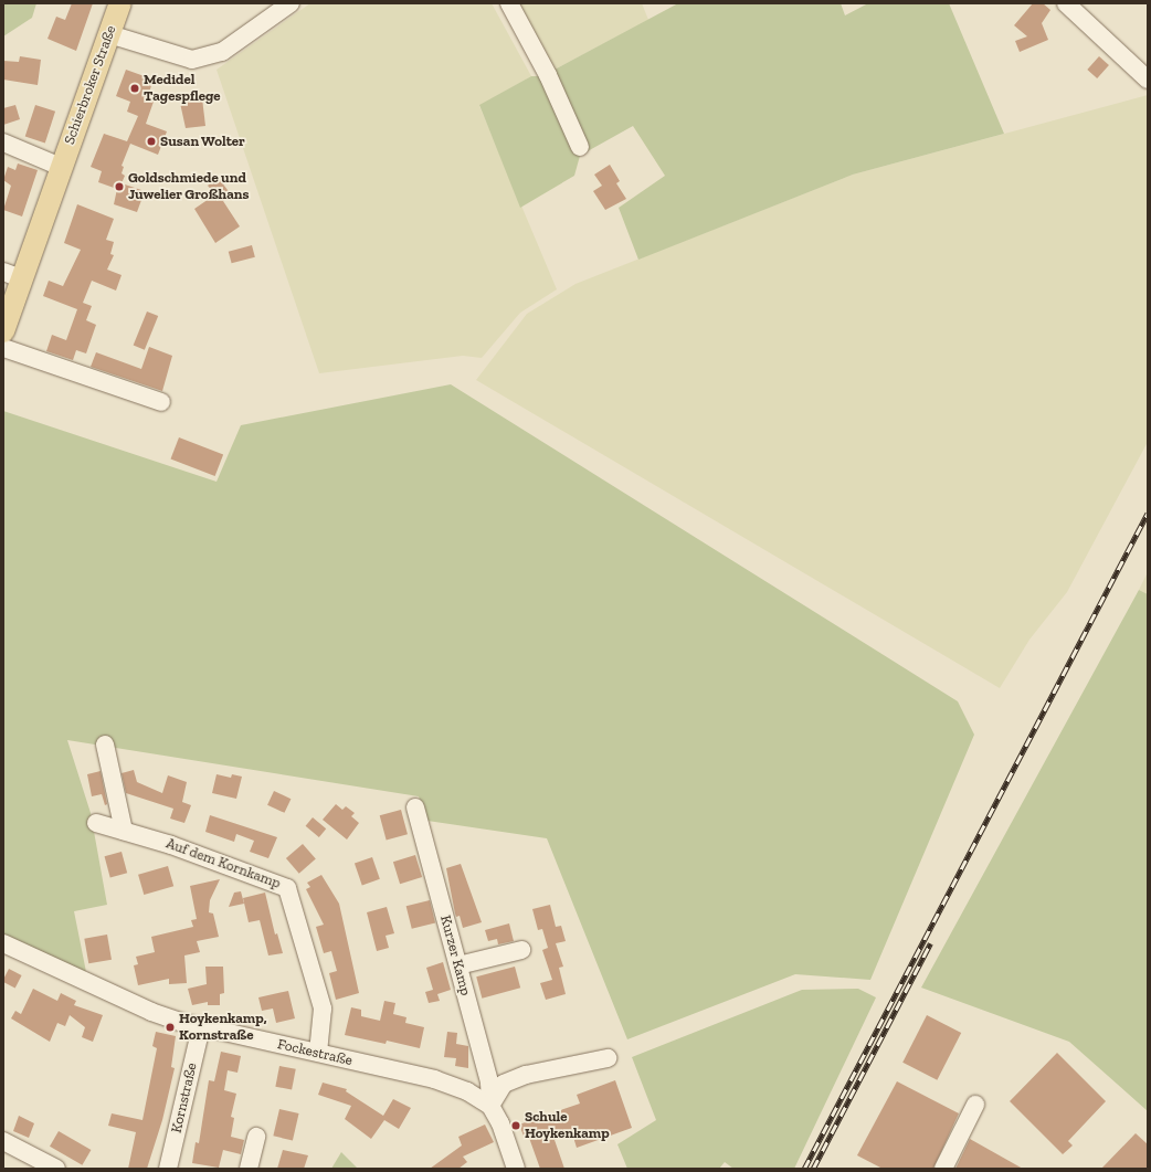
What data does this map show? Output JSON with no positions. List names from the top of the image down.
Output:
{
  "streets": {
    "main road": ["Schierbroker Straße"],
    "street": [
      "Auf dem Kornkamp",
      "Kurzer Kamp",
      "Fockestraße",
      "Kornstraße"
    ]
  },
  "crossings": [
    ["Auf dem Kornkamp", "Fockestraße"],
    ["Kurzer Kamp", "Fockestraße"],
    ["Fockestraße", "Kornstraße"]
  ],
  "places": [
    "Medidel Tagespflege",
    "Susan Wolter",
    "Goldschmiede und Juwelier Großhans",
    "Hoykenkamp, Kornstraße",
    "Schule Hoykenkamp"
  ]
}
